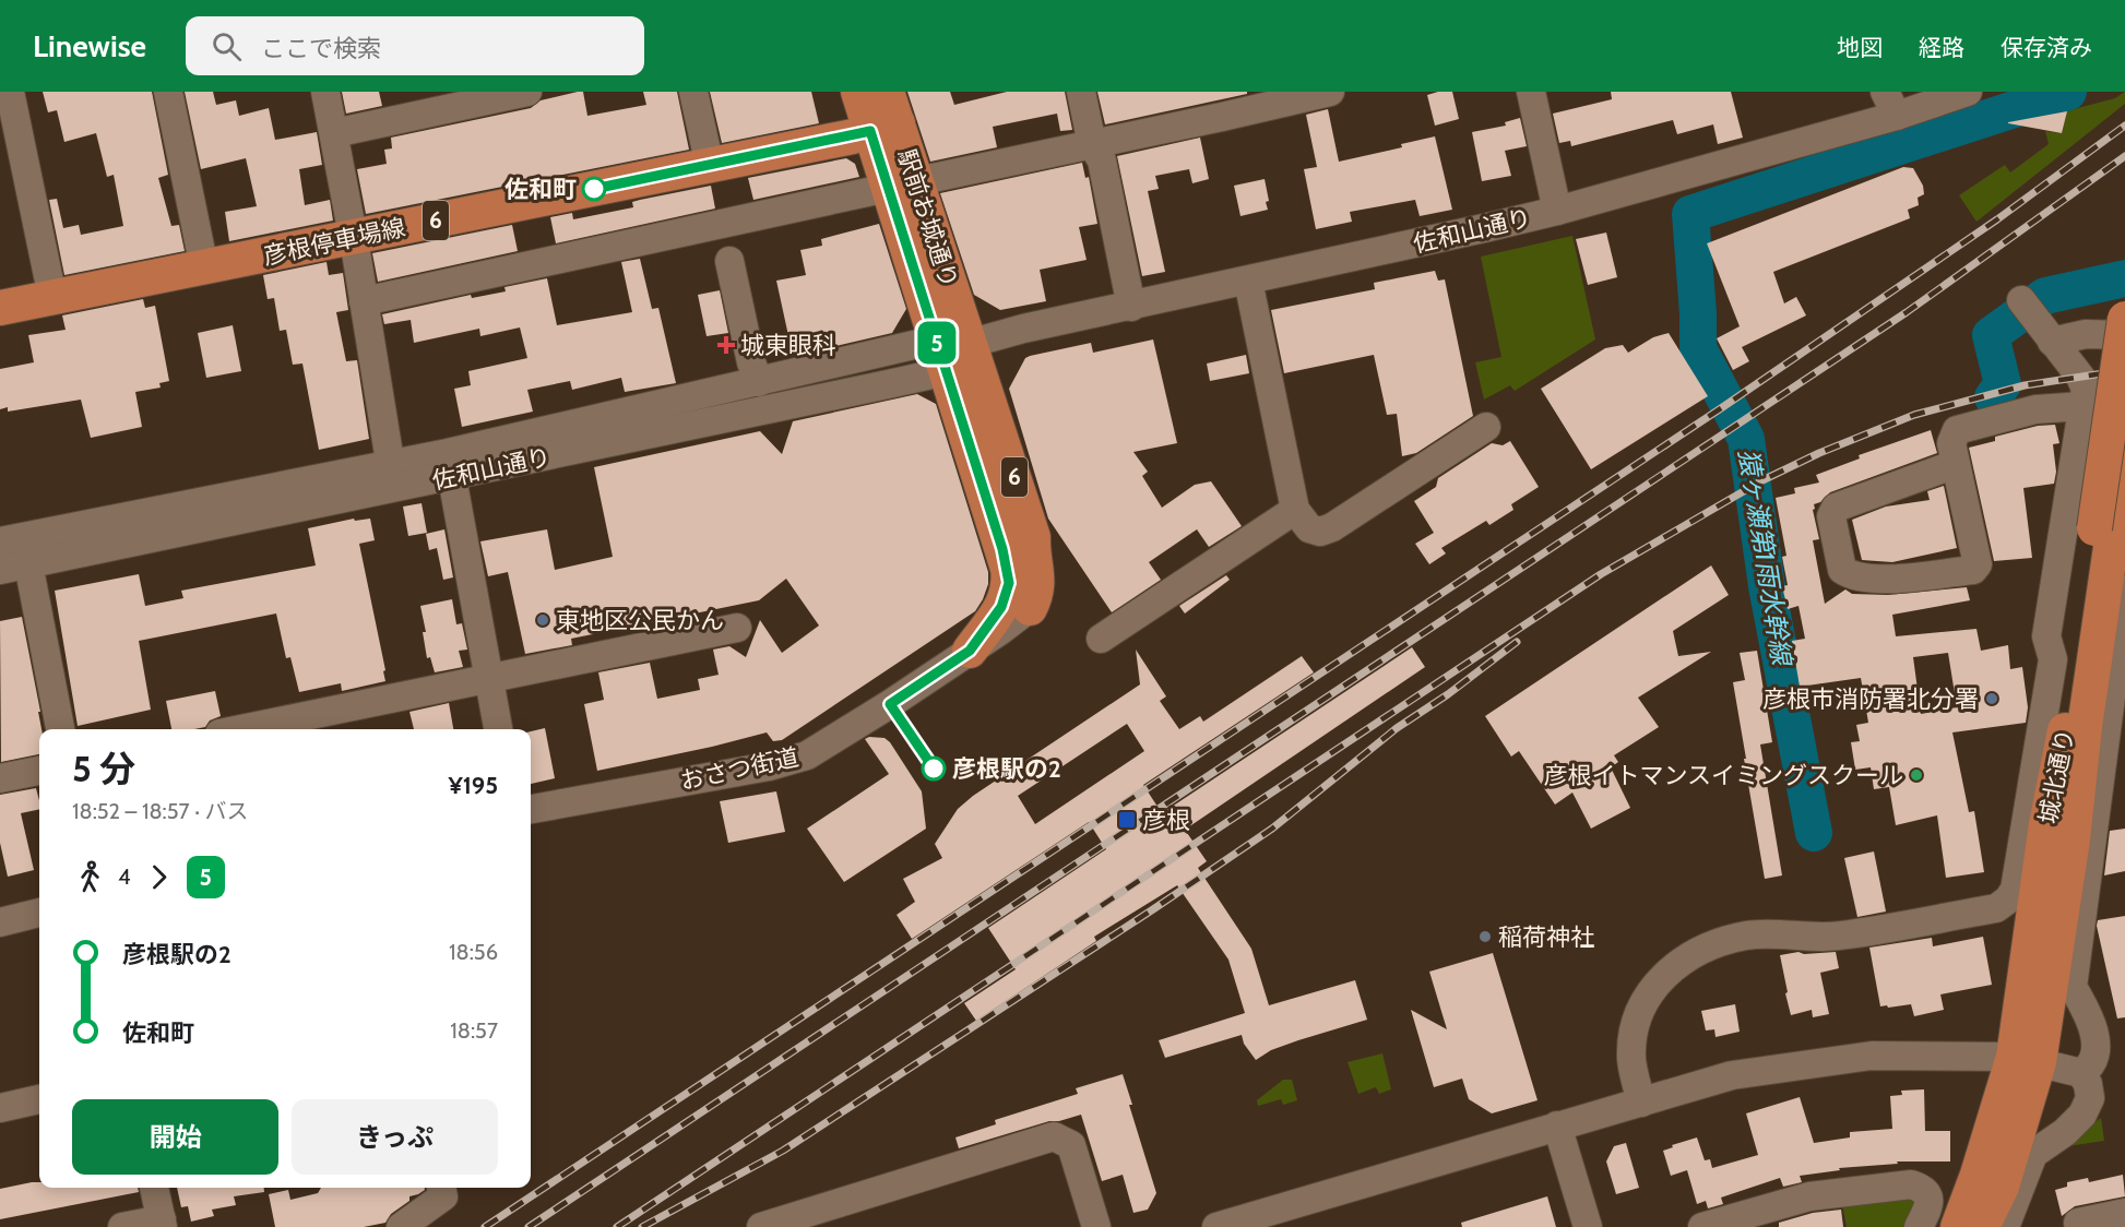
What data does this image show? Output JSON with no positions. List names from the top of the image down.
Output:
{
  "streets": {
    "main road": [
      "駅前お城通り",
      "6",
      "彦根停車場線",
      "城北通り"
    ],
    "street": ["佐和山通り", "おさつ街道"]
  },
  "crossings": [
    ["駅前お城通り", "佐和山通り"],
    ["駅前お城通り", "彦根停車場線"],
    ["駅前お城通り", "おさつ街道"]
  ],
  "water": ["猿ヶ瀬第1雨水幹線"],
  "places": {
    "other": [
      "佐和町",
      "東地区公民かん",
      "彦根市消防署北分署",
      "彦根駅の2",
      "彦根イトマンスイミングスクール",
      "稲荷神社"
    ],
    "health": ["城東眼科"],
    "transit": ["彦根"]
  },
  "lines": ["bus line 5"],
  "page": {
    "header": "Linewise",
    "search": "ここで検索",
    "nav": ["地図", "経路", "保存済み"],
    "on_map": "5",
    "heading": ["5 分", "18:52 – 18:57 · バス", "¥195"],
    "legs": ["4", "5"],
    "list": [
      {
        "name": "彦根駅の2",
        "value": "18:56"
      },
      {
        "name": "佐和町",
        "value": "18:57"
      }
    ],
    "buttons": ["開始", "きっぷ"]
  }
}
